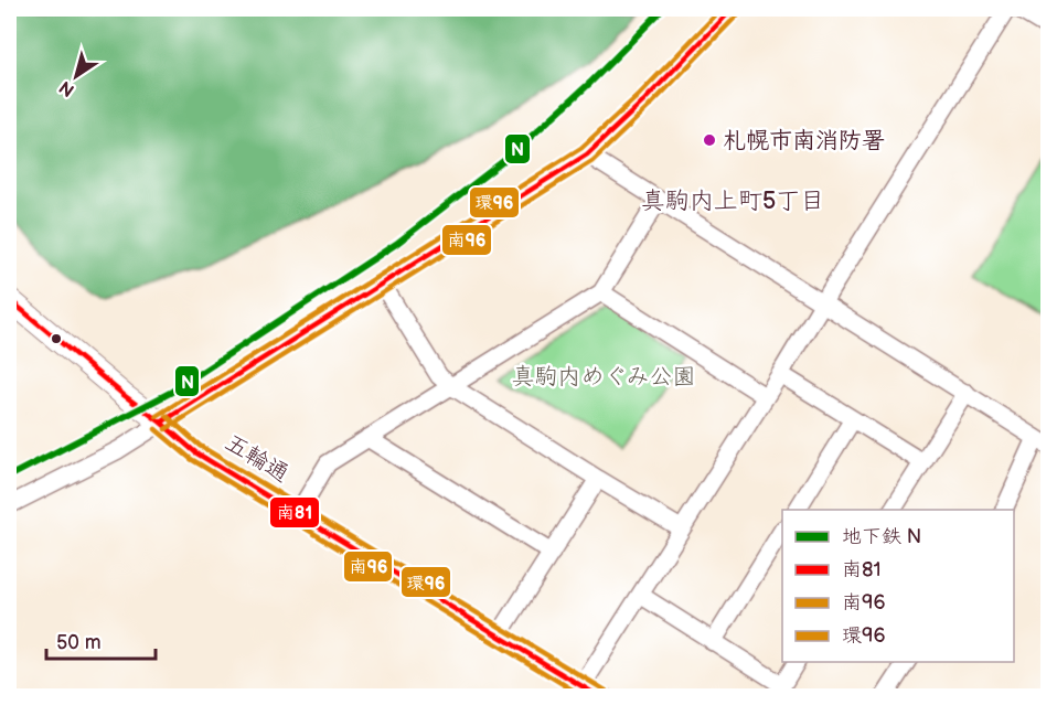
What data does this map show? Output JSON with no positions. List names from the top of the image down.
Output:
{
  "streets": {
    "main road": ["五輪通"]
  },
  "districts": ["真駒内上町5丁目"],
  "parks": ["真駒内めぐみ公園"],
  "places": ["札幌市南消防署"],
  "lines": [
    "metro line N",
    "transit line 南81",
    "transit line 環96",
    "transit line 南96"
  ],
  "legend": [
    "地下鉄 N",
    "南81",
    "南96",
    "環96"
  ],
  "scale_bar": "50 m",
  "north": "bottom left"
}
